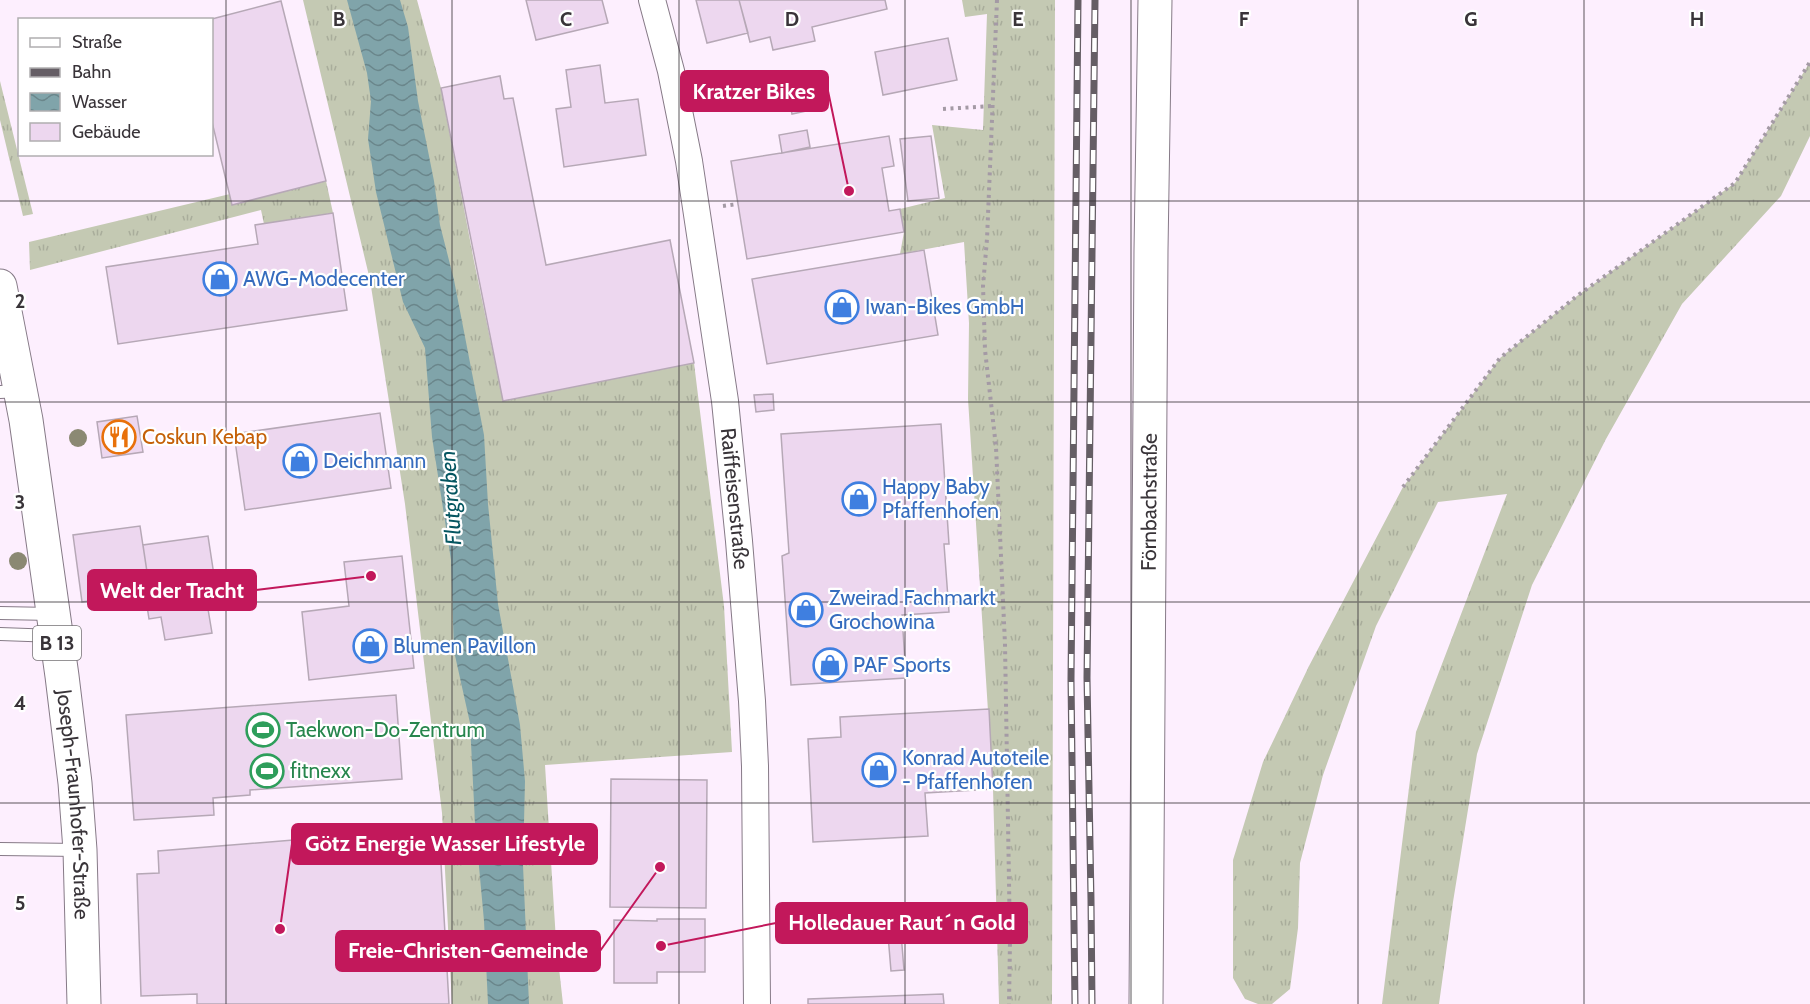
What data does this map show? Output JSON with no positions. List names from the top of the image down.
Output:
{
  "streets": {
    "street": [
      "Raiffeisenstraße",
      "Förnbachstraße",
      "B 13",
      "Joseph-Fraunhofer-Straße"
    ]
  },
  "water": ["Flutgraben"],
  "places": {
    "other": [
      "Kratzer Bikes",
      "Welt der Tracht",
      "Freie-Christen-Gemeinde",
      "Götz Energie Wasser Lifestyle",
      "Holledauer Raut´n Gold"
    ],
    "shop": [
      "AWG-Modecenter",
      "Iwan-Bikes GmbH",
      "Deichmann",
      "Happy Baby Pfaffenhofen",
      "Zweirad Fachmarkt Grochowina",
      "Blumen Pavillon",
      "PAF Sports",
      "Konrad Autoteile - Pfaffenhofen"
    ],
    "restaurant": ["Coskun Kebap"],
    "sports": ["Taekwon-Do-Zentrum", "fitnexx"]
  },
  "legend": [
    "Straße",
    "Bahn",
    "Wasser",
    "Gebäude"
  ],
  "grid": {
    "columns": [
      "B",
      "C",
      "D",
      "E",
      "F",
      "G",
      "H"
    ],
    "rows": [
      "2",
      "3",
      "4",
      "5"
    ]
  }
}
